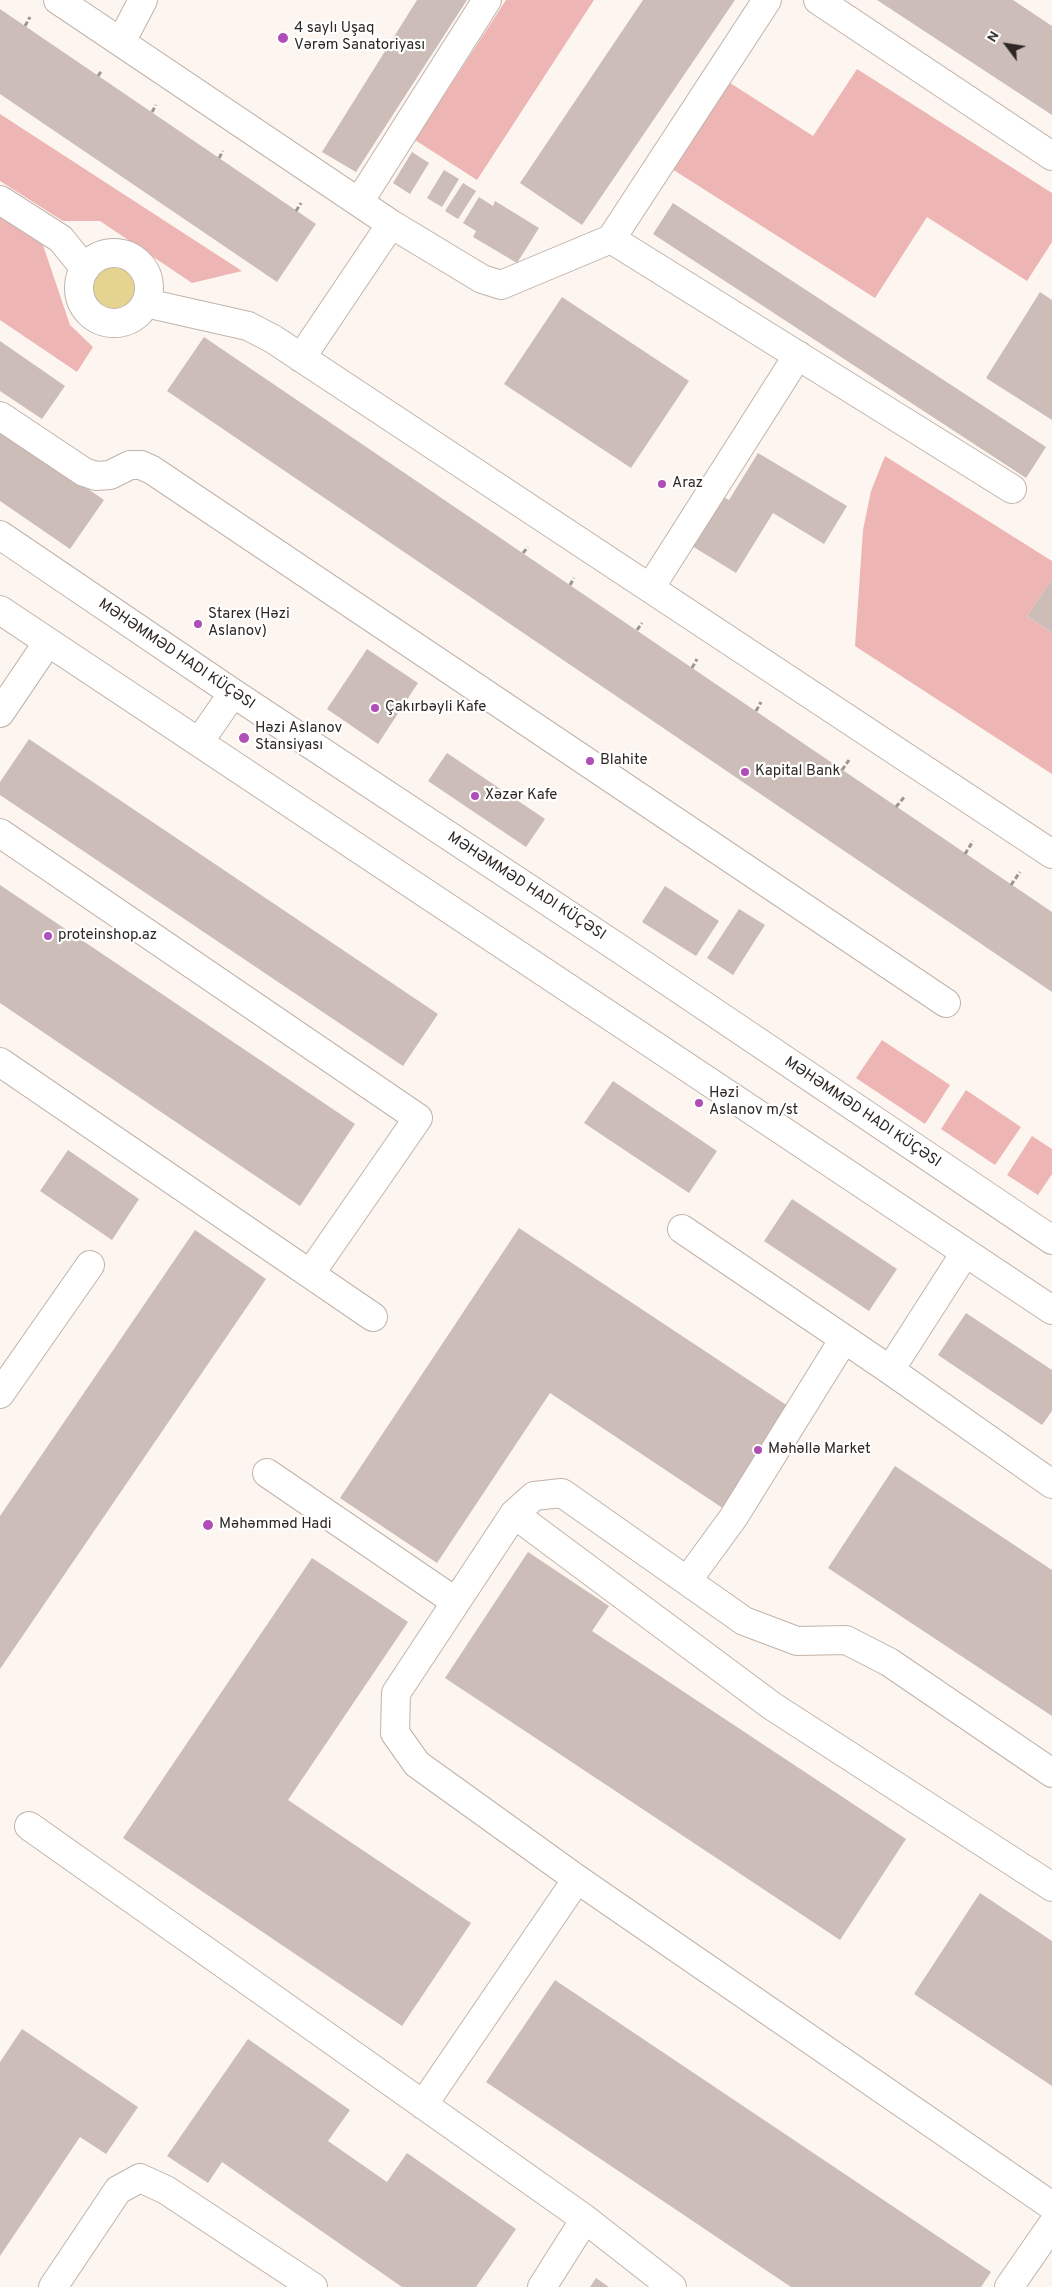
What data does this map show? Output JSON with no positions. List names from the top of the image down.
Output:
{
  "streets": {
    "street": ["MƏHƏMMƏD HADI KÜÇƏSI"]
  },
  "places": [
    "4 saylı Uşaq Vərəm Sanatoriyası",
    "Araz",
    "Starex (Həzi Aslanov)",
    "Çakırbəyli Kafe",
    "Həzi Aslanov Stansiyası",
    "Blahite",
    "Kapital Bank",
    "Xəzər Kafe",
    "proteinshop.az",
    "Həzi Aslanov m/st",
    "Mәhәllә Market",
    "Məhəmməd Hadi"
  ],
  "north": "top left"
}
